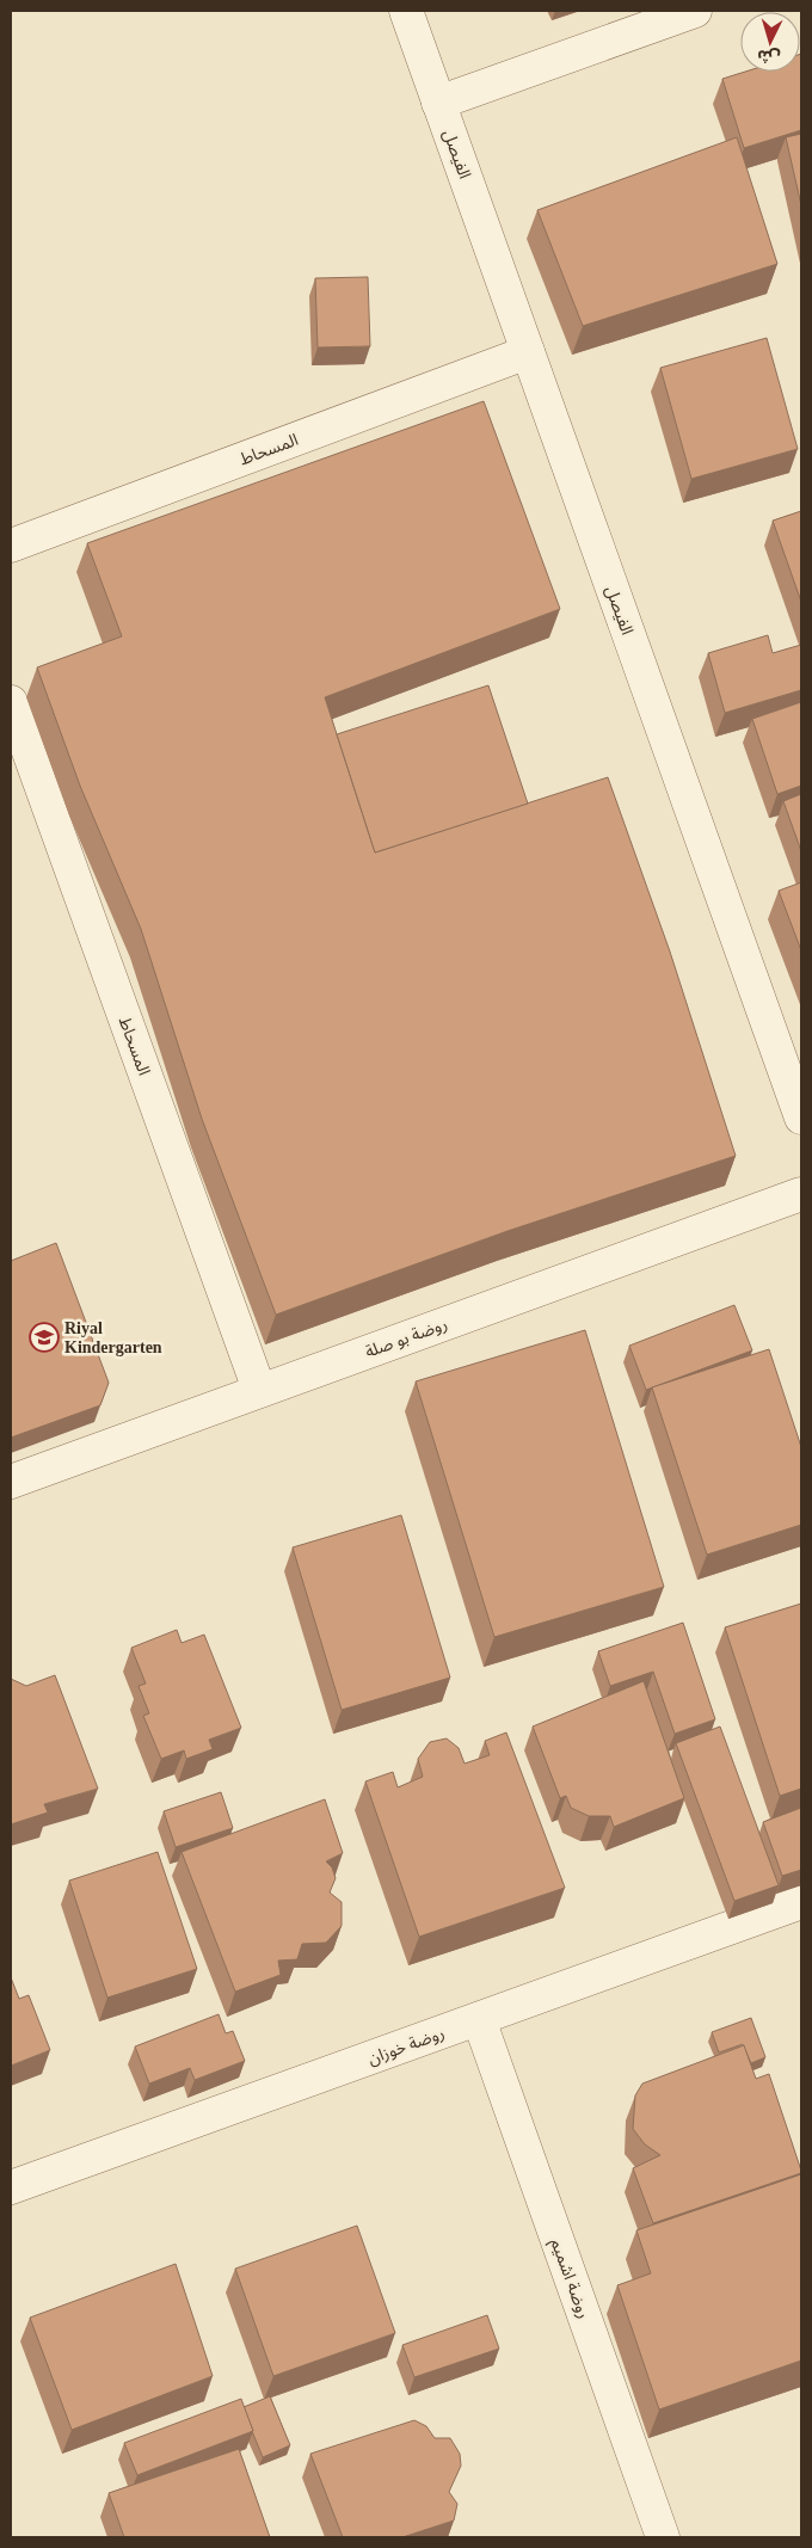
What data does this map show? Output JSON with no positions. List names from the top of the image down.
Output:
{
  "streets": {
    "street": [
      "الفيصل",
      "المسحاط",
      "روضة بو صلة",
      "روضة خوزان",
      "روضة اشميم"
    ]
  },
  "crossings": [
    ["الفيصل", "المسحاط"],
    ["المسحاط", "روضة بو صلة"],
    ["روضة خوزان", "روضة اشميم"]
  ],
  "places": {
    "school or university": ["Riyal Kindergarten"]
  },
  "north": "bottom"
}
